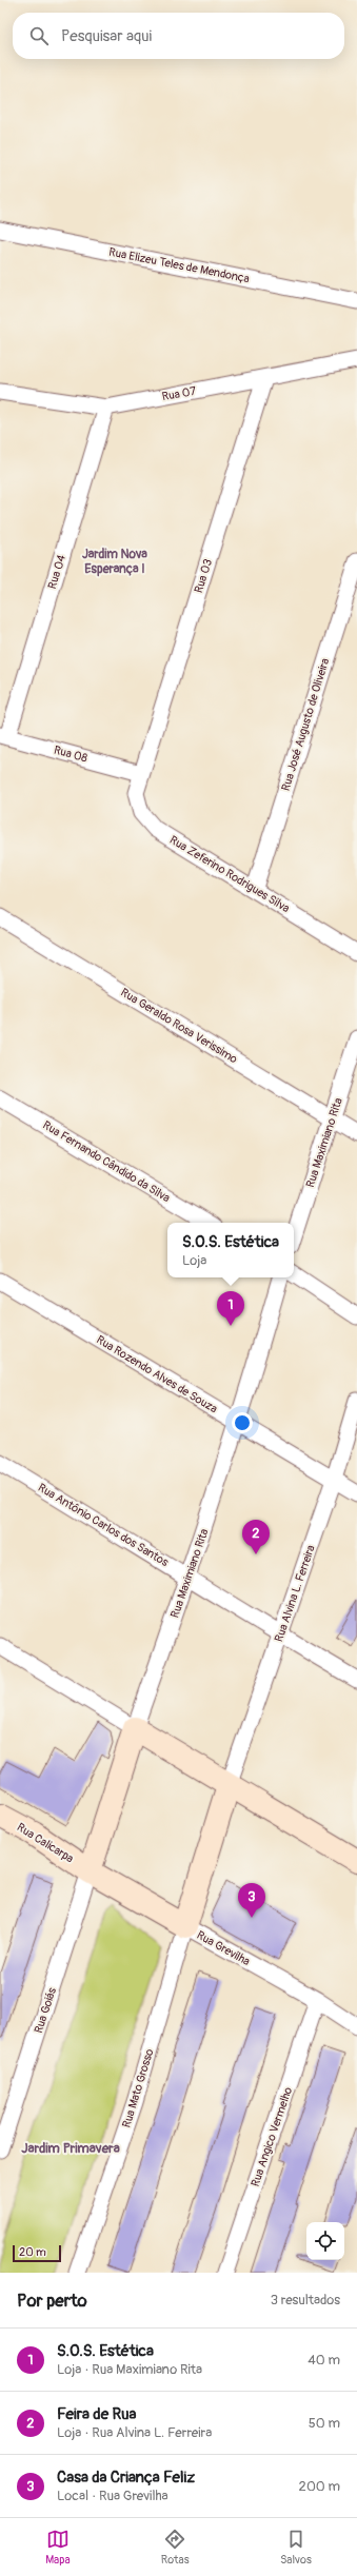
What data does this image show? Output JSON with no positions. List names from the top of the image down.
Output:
{
  "streets": {
    "street": [
      "Rua Elizeu Teles de Mendonça",
      "Rua 07",
      "Rua 04",
      "Rua 03",
      "Rua José Augusto de Oliveira",
      "Rua 08",
      "Rua Zeferino Rodrigues Silva",
      "Rua Geraldo Rosa Verissimo",
      "Rua Maximiano Rita",
      "Rua Fernando Cândido da Silva",
      "Rua Rozendo Alves de Souza",
      "Rua Antônio Carlos dos Santos",
      "Rua Alvina L. Ferreira",
      "Rua Calicarpa",
      "Rua Grevilha",
      "Rua Goiás",
      "Rua Mato Grosso",
      "Rua Angico Vermelho"
    ]
  },
  "crossings": [
    ["Rua 07", "Rua 04"],
    ["Rua 07", "Rua 03"],
    ["Rua 04", "Rua 08"],
    ["Rua 03", "Rua 08"],
    ["Rua 03", "Rua Zeferino Rodrigues Silva"],
    ["Rua José Augusto de Oliveira", "Rua Zeferino Rodrigues Silva"],
    ["Rua 08", "Rua Zeferino Rodrigues Silva"],
    ["Rua Geraldo Rosa Verissimo", "Rua Maximiano Rita"],
    ["Rua Maximiano Rita", "Rua Rozendo Alves de Souza"],
    ["Rua Maximiano Rita", "Rua Antônio Carlos dos Santos"],
    ["Rua Maximiano Rita", "Rua Calicarpa"],
    ["Rua Maximiano Rita", "Rua Grevilha"],
    ["Rua Maximiano Rita", "Rua Goiás"],
    ["Rua Rozendo Alves de Souza", "Rua Alvina L. Ferreira"],
    ["Rua Antônio Carlos dos Santos", "Rua Alvina L. Ferreira"],
    ["Rua Calicarpa", "Rua Grevilha"],
    ["Rua Calicarpa", "Rua Goiás"],
    ["Rua Grevilha", "Rua Goiás"],
    ["Rua Grevilha", "Rua Mato Grosso"],
    ["Rua Grevilha", "Rua Angico Vermelho"]
  ],
  "districts": ["Jardim Nova Esperança I", "Jardim Primavera"],
  "scale_bar": "20 m",
  "page": {
    "search": "Pesquisar aqui",
    "popup": ["S.O.S. Estética", "Loja"],
    "pins": ["1", "2", "3"],
    "scale": "20 m",
    "heading": ["Por perto", "3 resultados"],
    "list": [
      {
        "mark": "1",
        "name": "S.O.S. Estética",
        "note": "Loja · Rua Maximiano Rita",
        "value": "40 m"
      },
      {
        "mark": "2",
        "name": "Feira de Rua",
        "note": "Loja · Rua Alvina L. Ferreira",
        "value": "50 m"
      },
      {
        "mark": "3",
        "name": "Casa da Criança Feliz",
        "note": "Local · Rua Grevilha",
        "value": "200 m"
      }
    ],
    "nav": ["Mapa", "Rotas", "Salvos"]
  }
}
